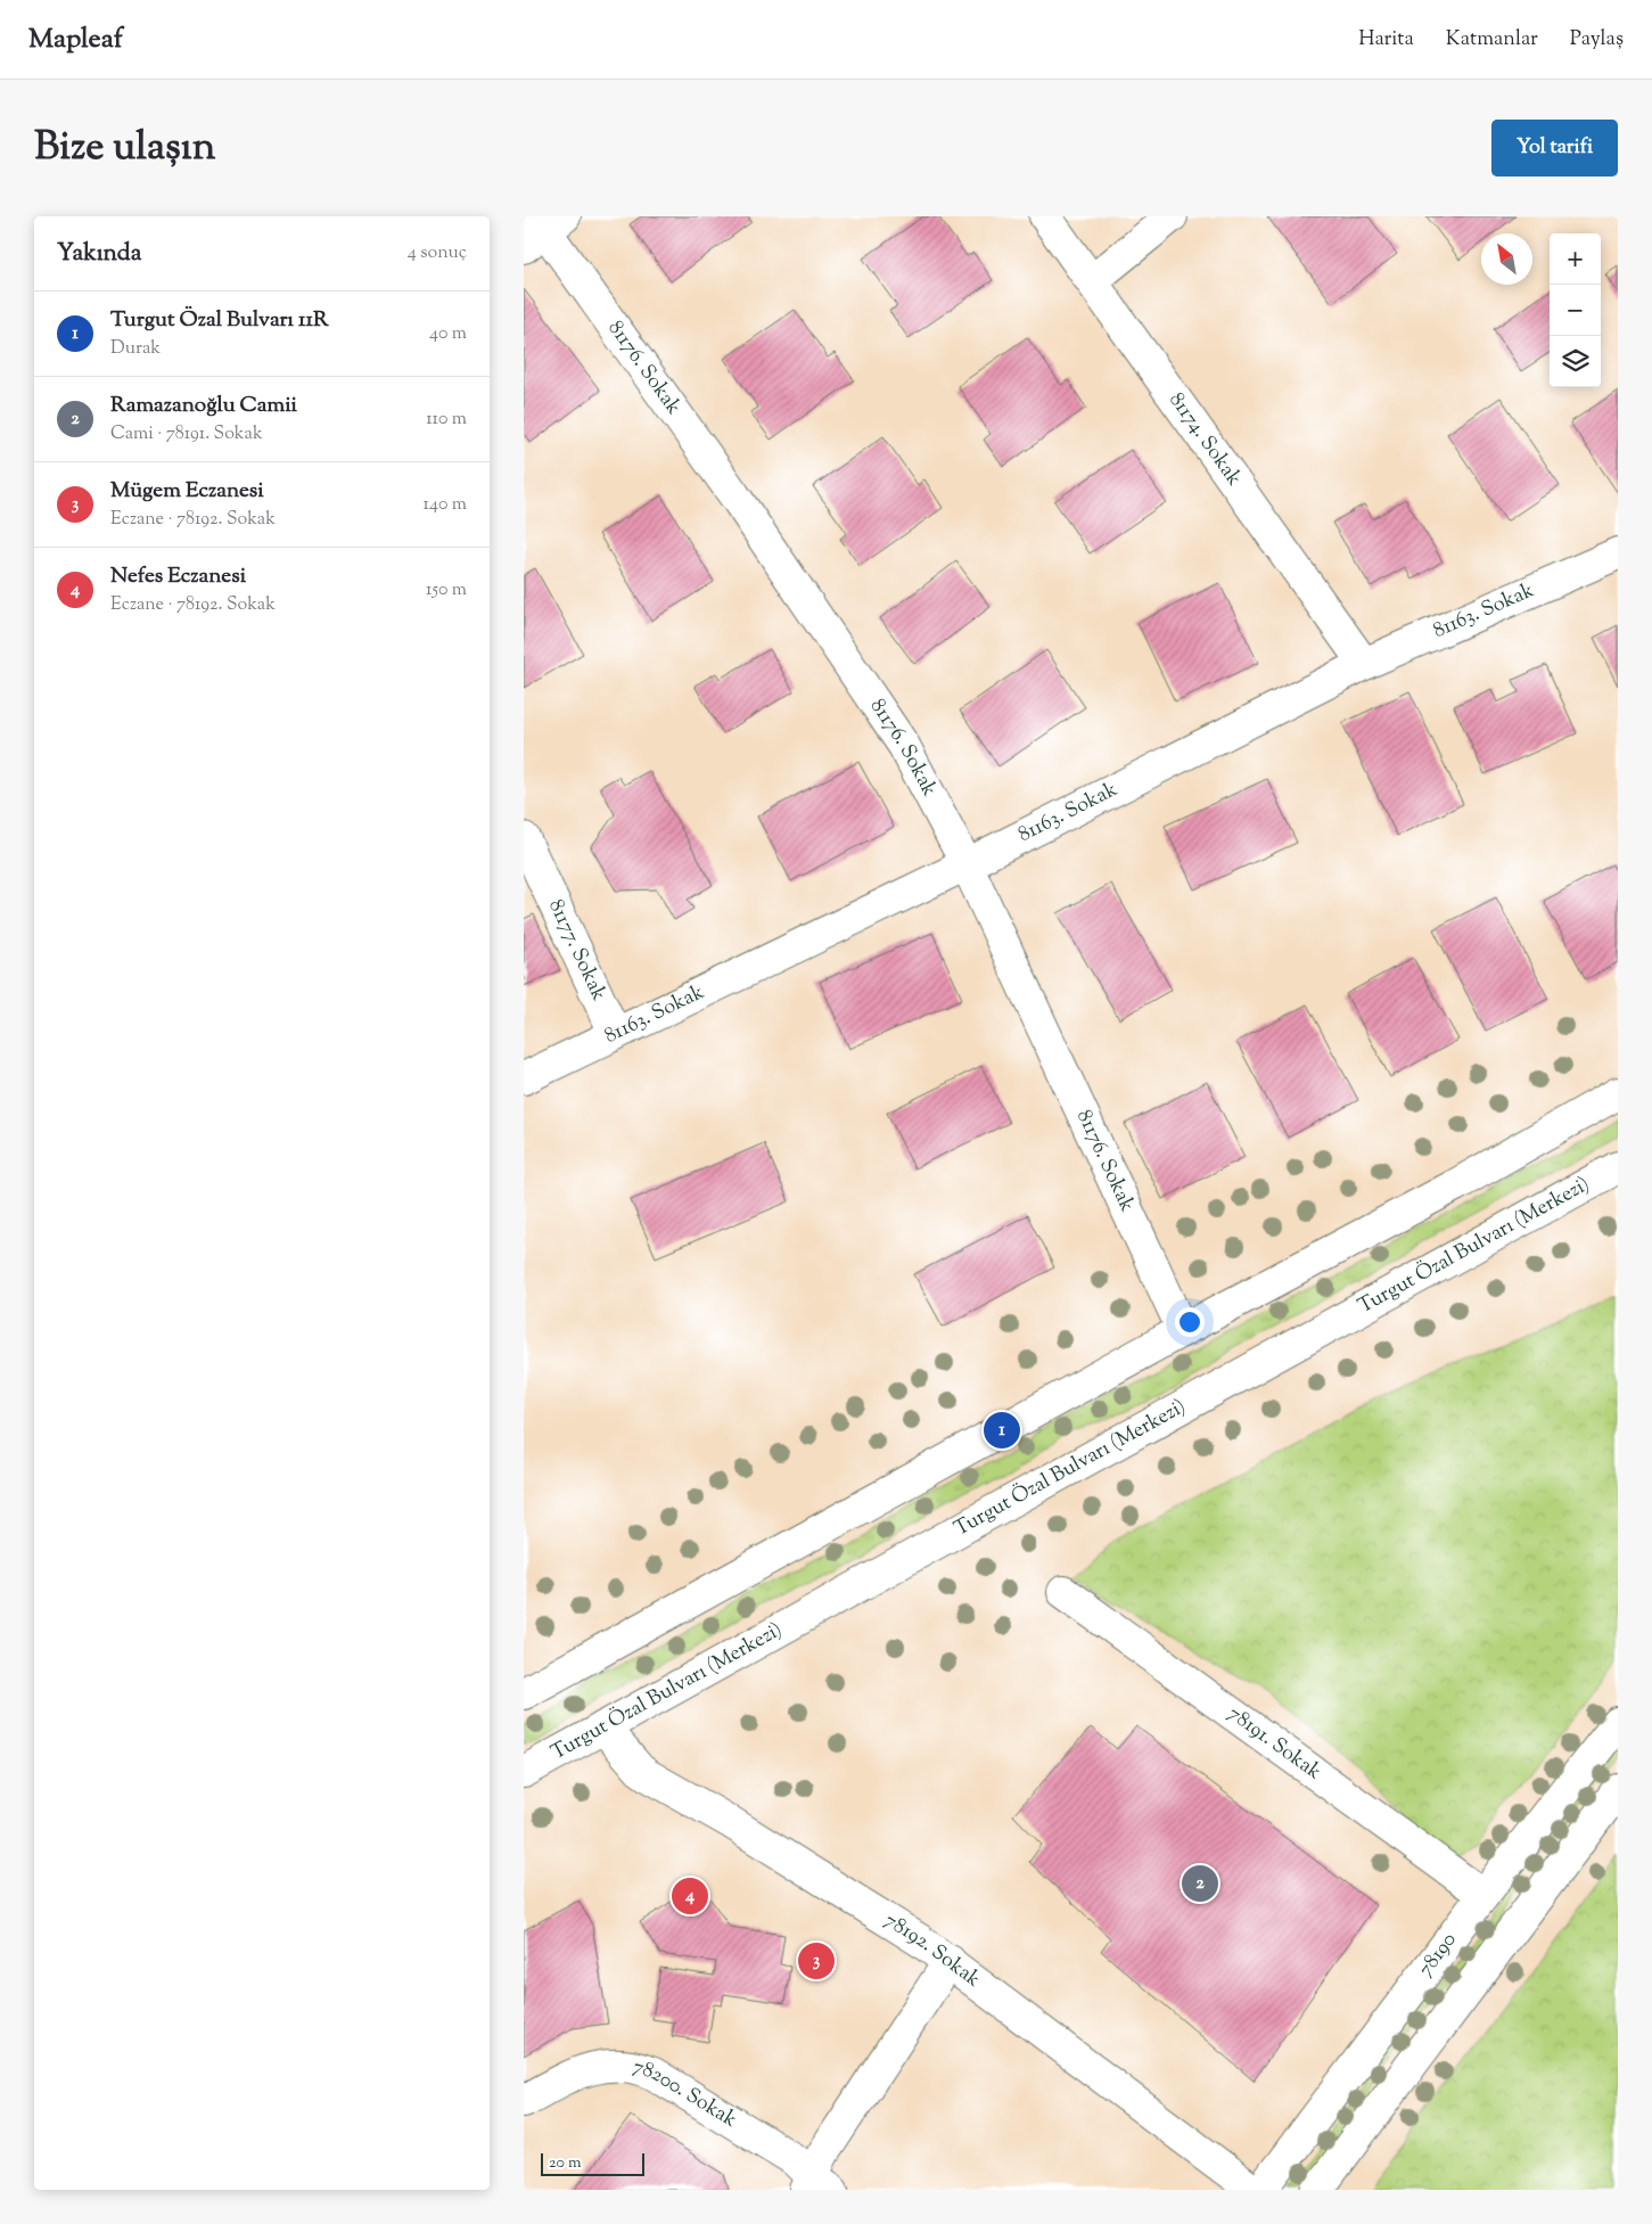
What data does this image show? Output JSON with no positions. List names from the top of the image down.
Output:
{
  "streets": {
    "street": [
      "81176. Sokak",
      "81174. Sokak",
      "81163. Sokak",
      "81177. Sokak",
      "Turgut Özal Bulvarı (Merkezi)",
      "78191. Sokak",
      "78192. Sokak",
      "78190",
      "78200. Sokak"
    ]
  },
  "crossings": [
    ["81176. Sokak", "81163. Sokak"],
    ["81174. Sokak", "81163. Sokak"],
    ["81163. Sokak", "81177. Sokak"],
    ["Turgut Özal Bulvarı (Merkezi)", "78192. Sokak"],
    ["78191. Sokak", "78190"]
  ],
  "scale_bar": "20 m",
  "north": "top left",
  "page": {
    "header": "Mapleaf",
    "nav": ["Harita", "Katmanlar", "Paylaş"],
    "title": "Bize ulaşın",
    "buttons": "Yol tarifi",
    "heading": ["Yakında", "4 sonuç"],
    "map_buttons": ["+", "−"],
    "list": [
      {
        "mark": "1",
        "name": "Turgut Özal Bulvarı 11R",
        "note": "Durak",
        "value": "40 m"
      },
      {
        "mark": "2",
        "name": "Ramazanoğlu Camii",
        "note": "Cami · 78191. Sokak",
        "value": "110 m"
      },
      {
        "mark": "3",
        "name": "Mügem Eczanesi",
        "note": "Eczane · 78192. Sokak",
        "value": "140 m"
      },
      {
        "mark": "4",
        "name": "Nefes Eczanesi",
        "note": "Eczane · 78192. Sokak",
        "value": "150 m"
      }
    ],
    "pins": [
      "1",
      "2",
      "4",
      "3"
    ],
    "scale": "20 m"
  }
}
